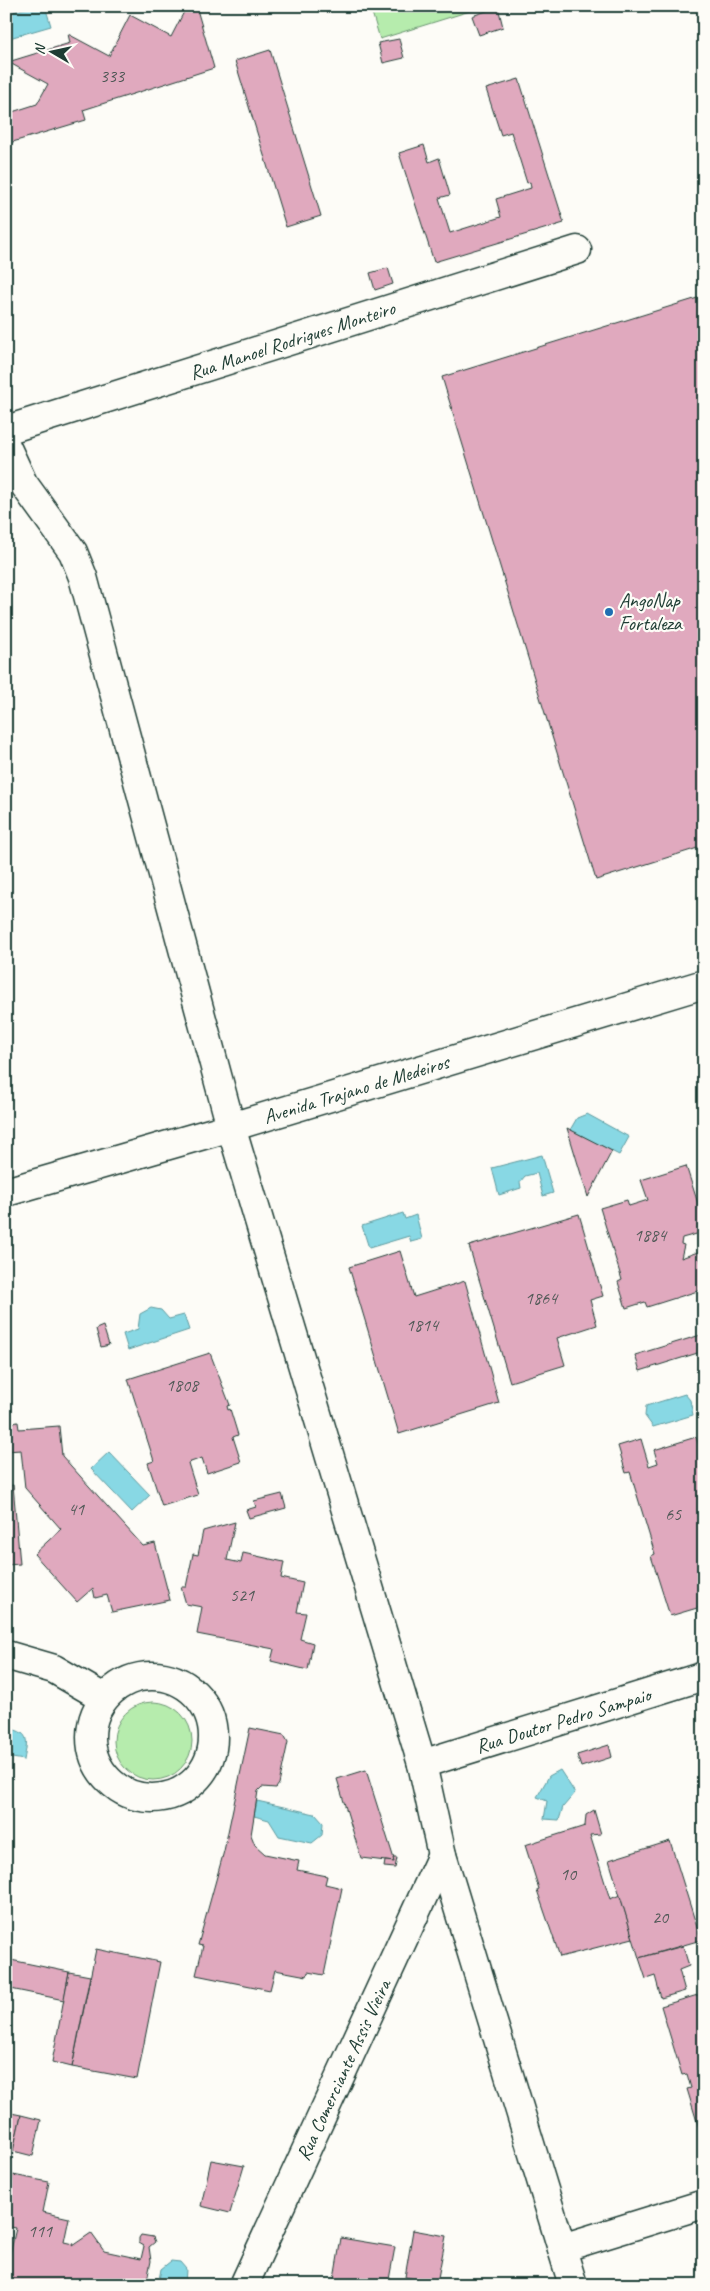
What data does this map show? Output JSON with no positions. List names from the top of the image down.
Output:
{
  "streets": {
    "street": [
      "Rua Manoel Rodrigues Monteiro",
      "Avenida Trajano de Medeiros",
      "Rua Doutor Pedro Sampaio",
      "Rua Comerciante Assis Vieira"
    ]
  },
  "places": ["AngoNap Fortaleza"],
  "house_numbers": [
    "333",
    "1884",
    "1864",
    "1814",
    "1808",
    "41",
    "65",
    "521",
    "10",
    "20",
    "111"
  ],
  "north": "left"
}
